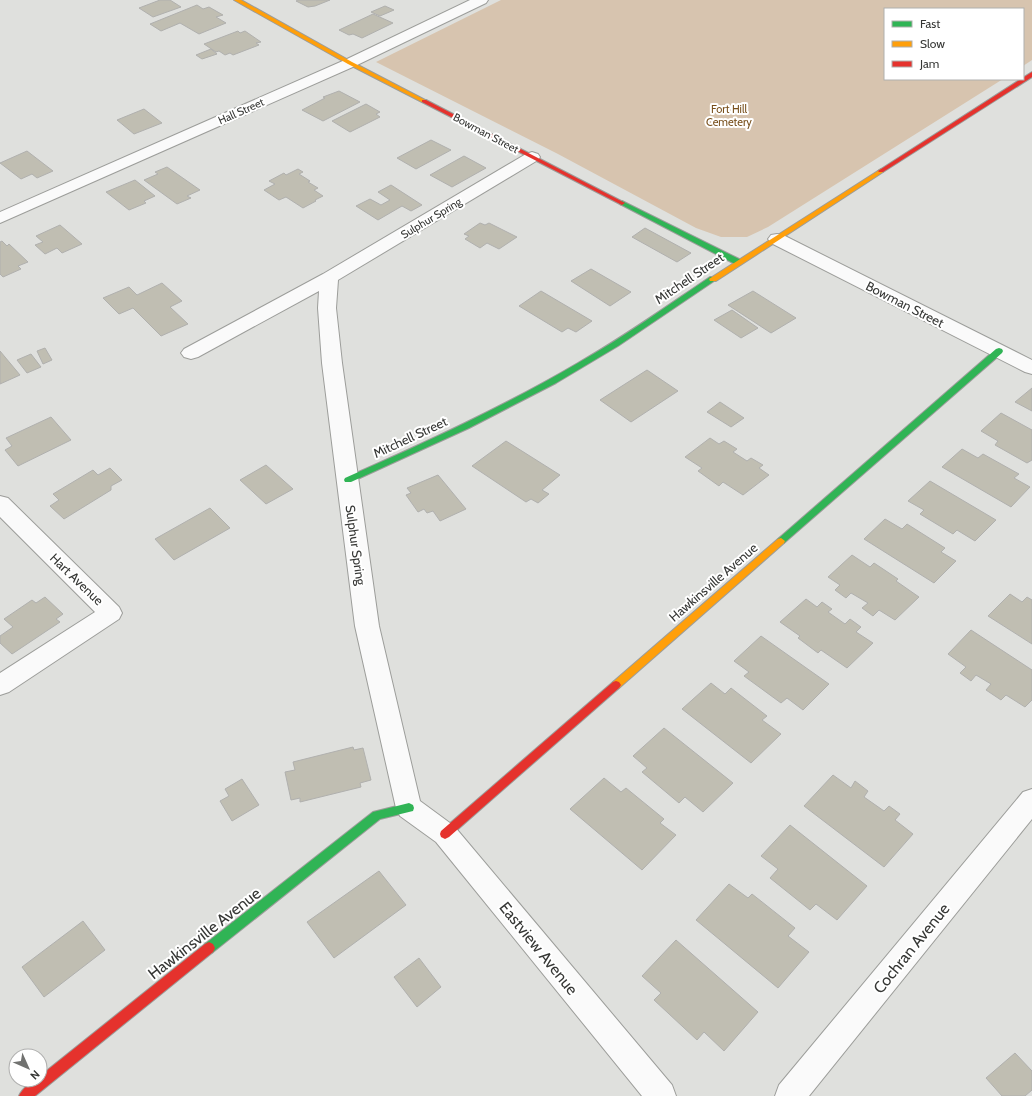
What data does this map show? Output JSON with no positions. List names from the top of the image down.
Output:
{
  "streets": {
    "street": [
      "Hall Street",
      "Bowman Street",
      "Sulphur Spring",
      "Mitchell Street",
      "Hart Avenue",
      "Hawkinsville Avenue",
      "Eastview Avenue",
      "Cochran Avenue"
    ]
  },
  "crossings": [
    ["Hall Street", "Bowman Street"],
    ["Bowman Street", "Sulphur Spring"],
    ["Bowman Street", "Mitchell Street"],
    ["Bowman Street", "Hawkinsville Avenue"],
    ["Sulphur Spring", "Mitchell Street"],
    ["Sulphur Spring", "Hawkinsville Avenue"],
    ["Sulphur Spring", "Eastview Avenue"],
    ["Hawkinsville Avenue", "Eastview Avenue"]
  ],
  "parks": ["Fort Hill Cemetery"],
  "legend": ["Fast", "Slow", "Jam"],
  "north": "bottom right"
}
